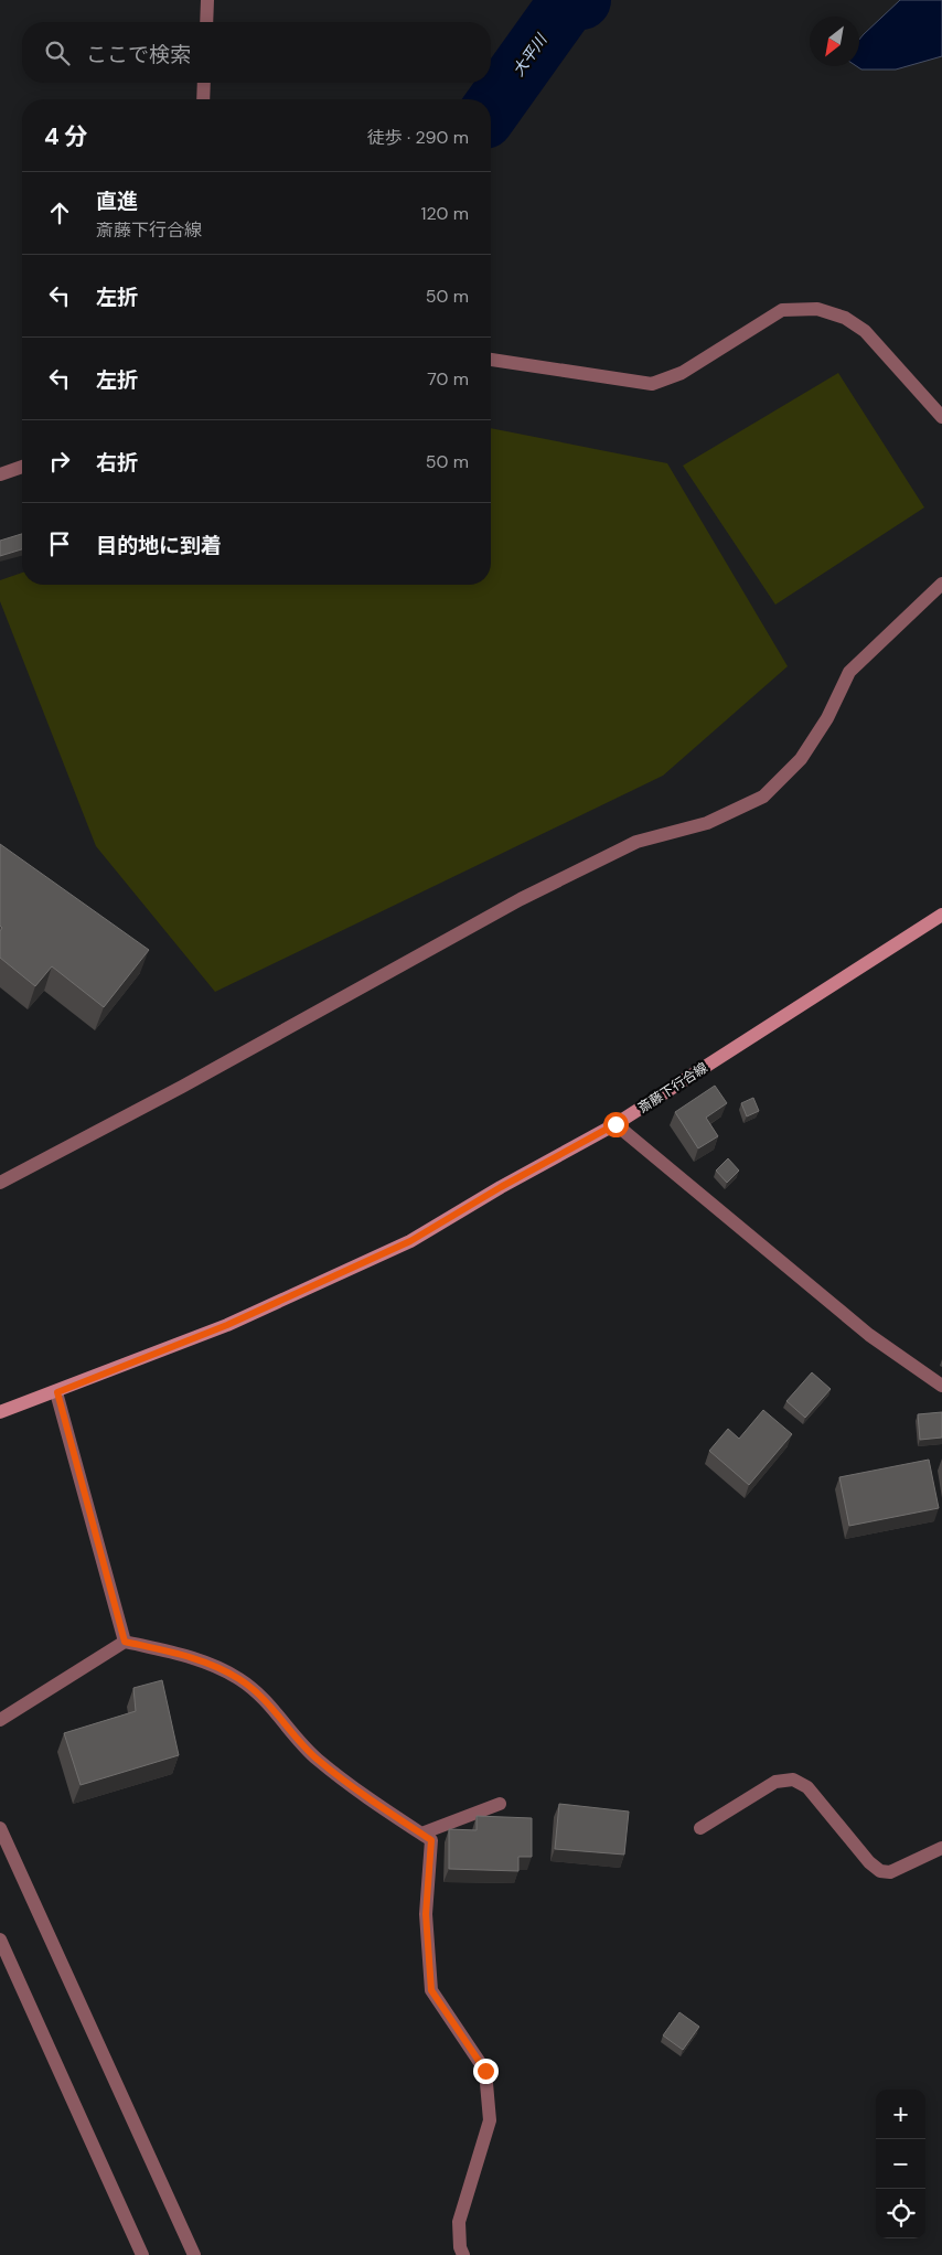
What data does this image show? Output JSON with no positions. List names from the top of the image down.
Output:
{
  "streets": {
    "main road": ["斎藤下行合線"]
  },
  "water": ["大平川"],
  "north": "bottom left",
  "page": {
    "search": "ここで検索",
    "heading": ["4 分", "徒歩 · 290 m"],
    "list": [
      ["直進", "斎藤下行合線", "120 m"],
      ["左折", "50 m"],
      ["左折", "70 m"],
      ["右折", "50 m"],
      "目的地に到着"
    ],
    "map_buttons": ["+", "−"]
  }
}
